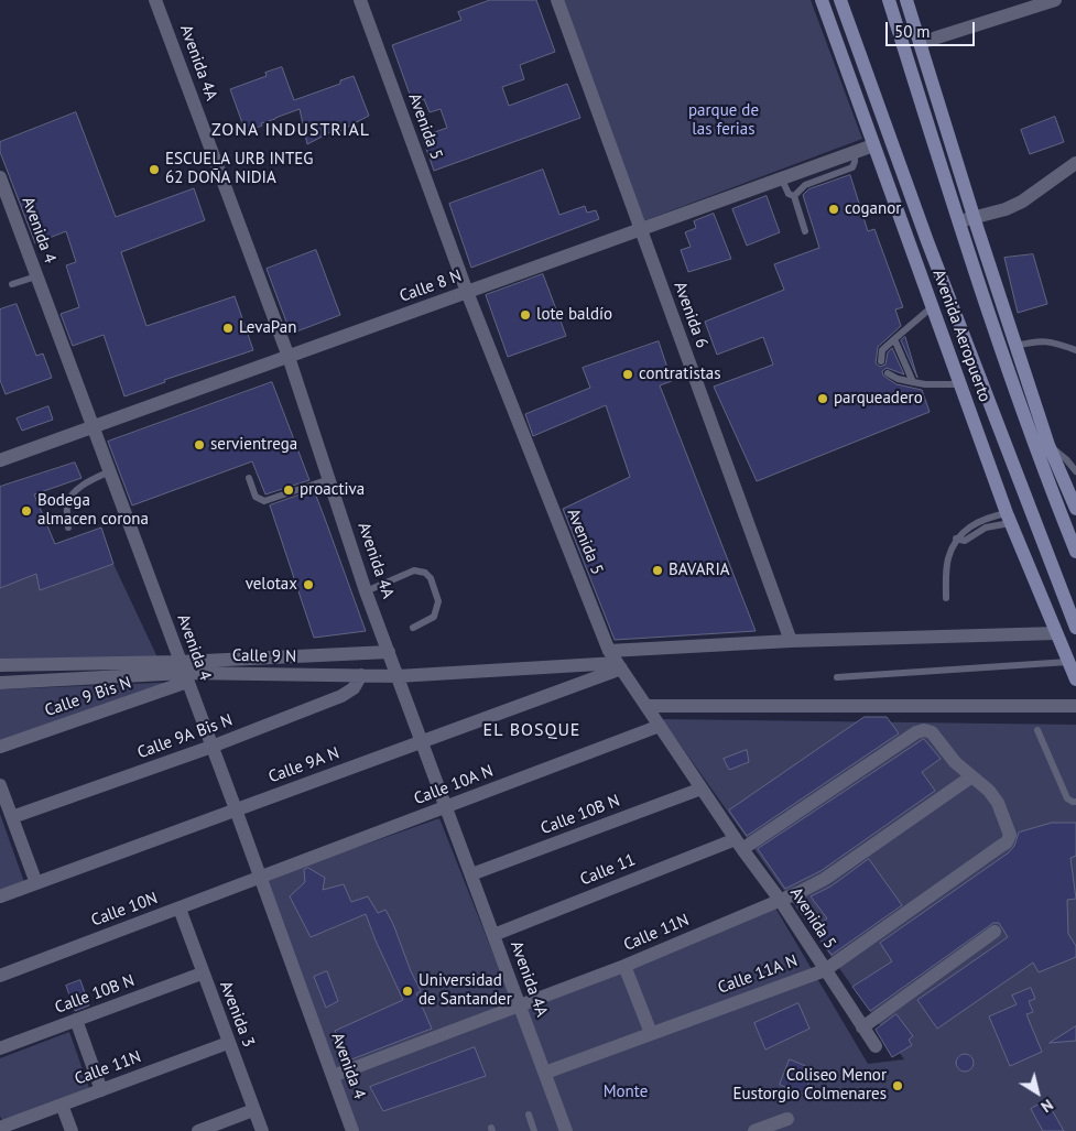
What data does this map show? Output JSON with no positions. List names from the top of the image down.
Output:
{
  "streets": {
    "main road": ["Avenida Aeropuerto"],
    "street": [
      "Avenida 4A",
      "Avenida 5",
      "Avenida 4",
      "Calle 8 N",
      "Avenida 6",
      "Calle 9 N",
      "Calle 9 Bis N",
      "Calle 9A Bis N",
      "Calle 9A N",
      "Calle 10A N",
      "Calle 10B N",
      "Calle 11",
      "Calle 10N",
      "Calle 11N",
      "Calle 11A N",
      "Avenida 3"
    ]
  },
  "crossings": [
    ["Avenida 4A", "Calle 8 N"],
    ["Avenida 4A", "Calle 9 N"],
    ["Avenida 4A", "Calle 9A N"],
    ["Avenida 4A", "Calle 10A N"],
    ["Avenida 4A", "Calle 10B N"],
    ["Avenida 4A", "Calle 11"],
    ["Avenida 4A", "Calle 11N"],
    ["Avenida 4A", "Calle 11A N"],
    ["Avenida 5", "Calle 8 N"],
    ["Avenida 5", "Calle 9 N"],
    ["Avenida 5", "Calle 9A N"],
    ["Avenida 5", "Calle 10A N"],
    ["Avenida 5", "Calle 10B N"],
    ["Avenida 5", "Calle 11"],
    ["Avenida 5", "Calle 11N"],
    ["Avenida 5", "Calle 11A N"],
    ["Avenida 4", "Calle 8 N"],
    ["Avenida 4", "Calle 9 N"],
    ["Avenida 4", "Calle 9 Bis N"],
    ["Avenida 4", "Calle 9A Bis N"],
    ["Avenida 4", "Calle 9A N"],
    ["Avenida 4", "Calle 10A N"],
    ["Avenida 4", "Calle 10N"],
    ["Avenida 4", "Calle 11N"],
    ["Calle 8 N", "Avenida 6"],
    ["Calle 8 N", "Avenida Aeropuerto"],
    ["Calle 9 N", "Calle 9 Bis N"],
    ["Calle 9 N", "Calle 9A Bis N"],
    ["Calle 9 N", "Calle 9A N"],
    ["Calle 10A N", "Calle 10N"],
    ["Calle 10B N", "Avenida 3"],
    ["Calle 11", "Calle 11N"],
    ["Calle 11", "Calle 11A N"],
    ["Calle 10N", "Avenida 3"],
    ["Calle 11N", "Calle 11A N"],
    ["Calle 11N", "Avenida 3"]
  ],
  "districts": ["ZONA INDUSTRIAL", "EL BOSQUE"],
  "parks": ["parque de las ferias", "Monte"],
  "places": [
    "ESCUELA URB INTEG 62 DOÑA NIDIA",
    "coganor",
    "lote baldío",
    "LevaPan",
    "contratistas",
    "parqueadero",
    "servientrega",
    "proactiva",
    "Bodega almacen corona",
    "BAVARIA",
    "velotax",
    "Universidad de Santander",
    "Coliseo Menor Eustorgio Colmenares"
  ],
  "scale_bar": "50 m",
  "north": "bottom right"
}
